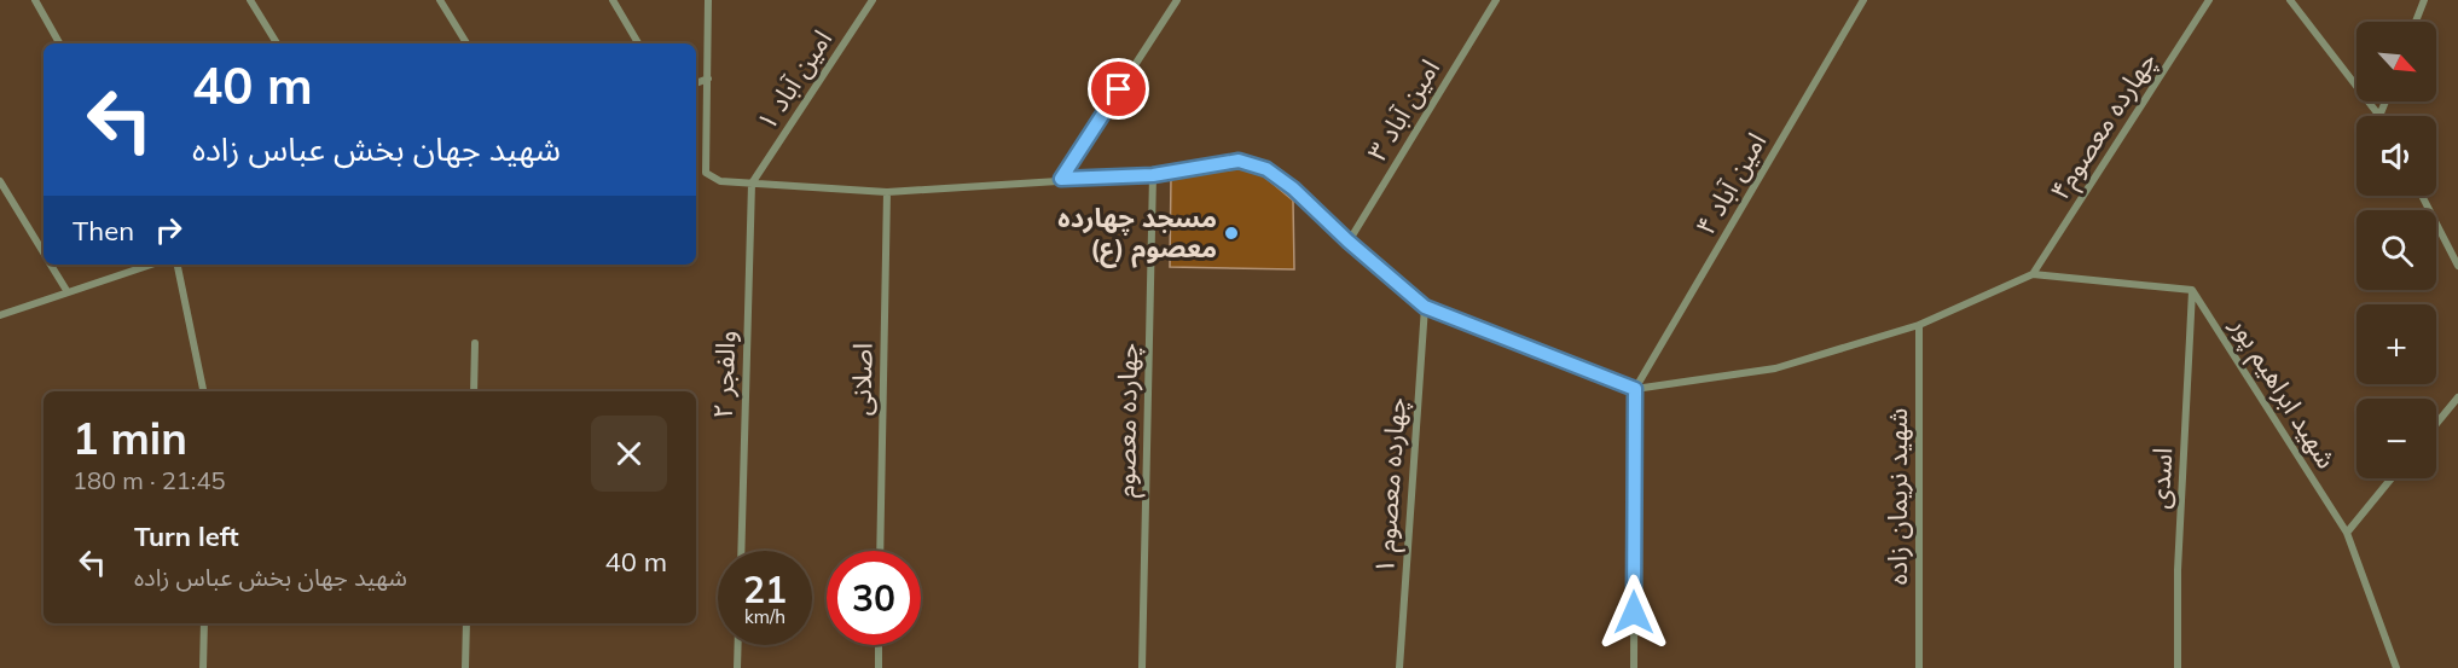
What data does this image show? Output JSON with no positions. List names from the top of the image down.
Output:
{
  "streets": {
    "street": [
      "۱ امین آباد",
      "۳ امین آباد",
      "چهارده معصوم۴",
      "۴ امین آباد",
      "والفجر ۲",
      "اصلانی",
      "شهید ابراهیم پور",
      "چهارده معصوم",
      "اسدی",
      "چهارده معصوم ۱",
      "شهید نریمان زاده"
    ]
  },
  "crossings": [
    ["۱ امین آباد", "والفجر ۲"],
    ["شهید ابراهیم پور", "اسدی"]
  ],
  "places": ["مسجد چهارده معصوم (ع)"],
  "north": "bottom right",
  "page": {
    "map_buttons": ["+", "−"],
    "turn": ["40 m", "شهید جهان بخش عباس زاده"],
    "then": "Then",
    "heading": ["1 min", "180 m · 21:45"],
    "list": [
      {
        "name": "Turn left",
        "note": "شهید جهان بخش عباس زاده",
        "value": "40 m"
      }
    ],
    "speed": "21 km/h",
    "limit": "30"
  }
}
